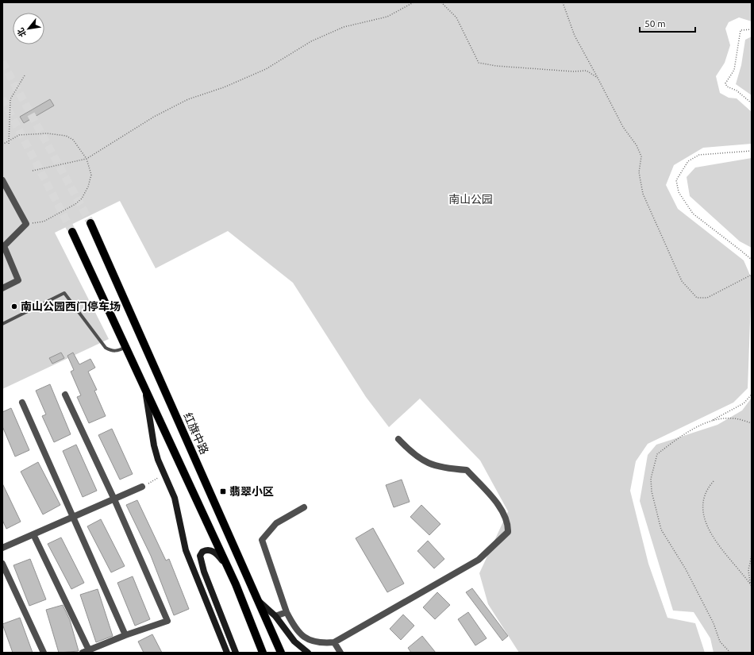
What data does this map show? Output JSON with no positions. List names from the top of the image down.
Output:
{
  "streets": {
    "main road": ["红旗中路"]
  },
  "parks": ["南山公园"],
  "places": {
    "other": ["南山公园西门停车场"],
    "transit": ["翡翠小区"]
  },
  "scale_bar": "50 m",
  "north": "bottom left"
}
